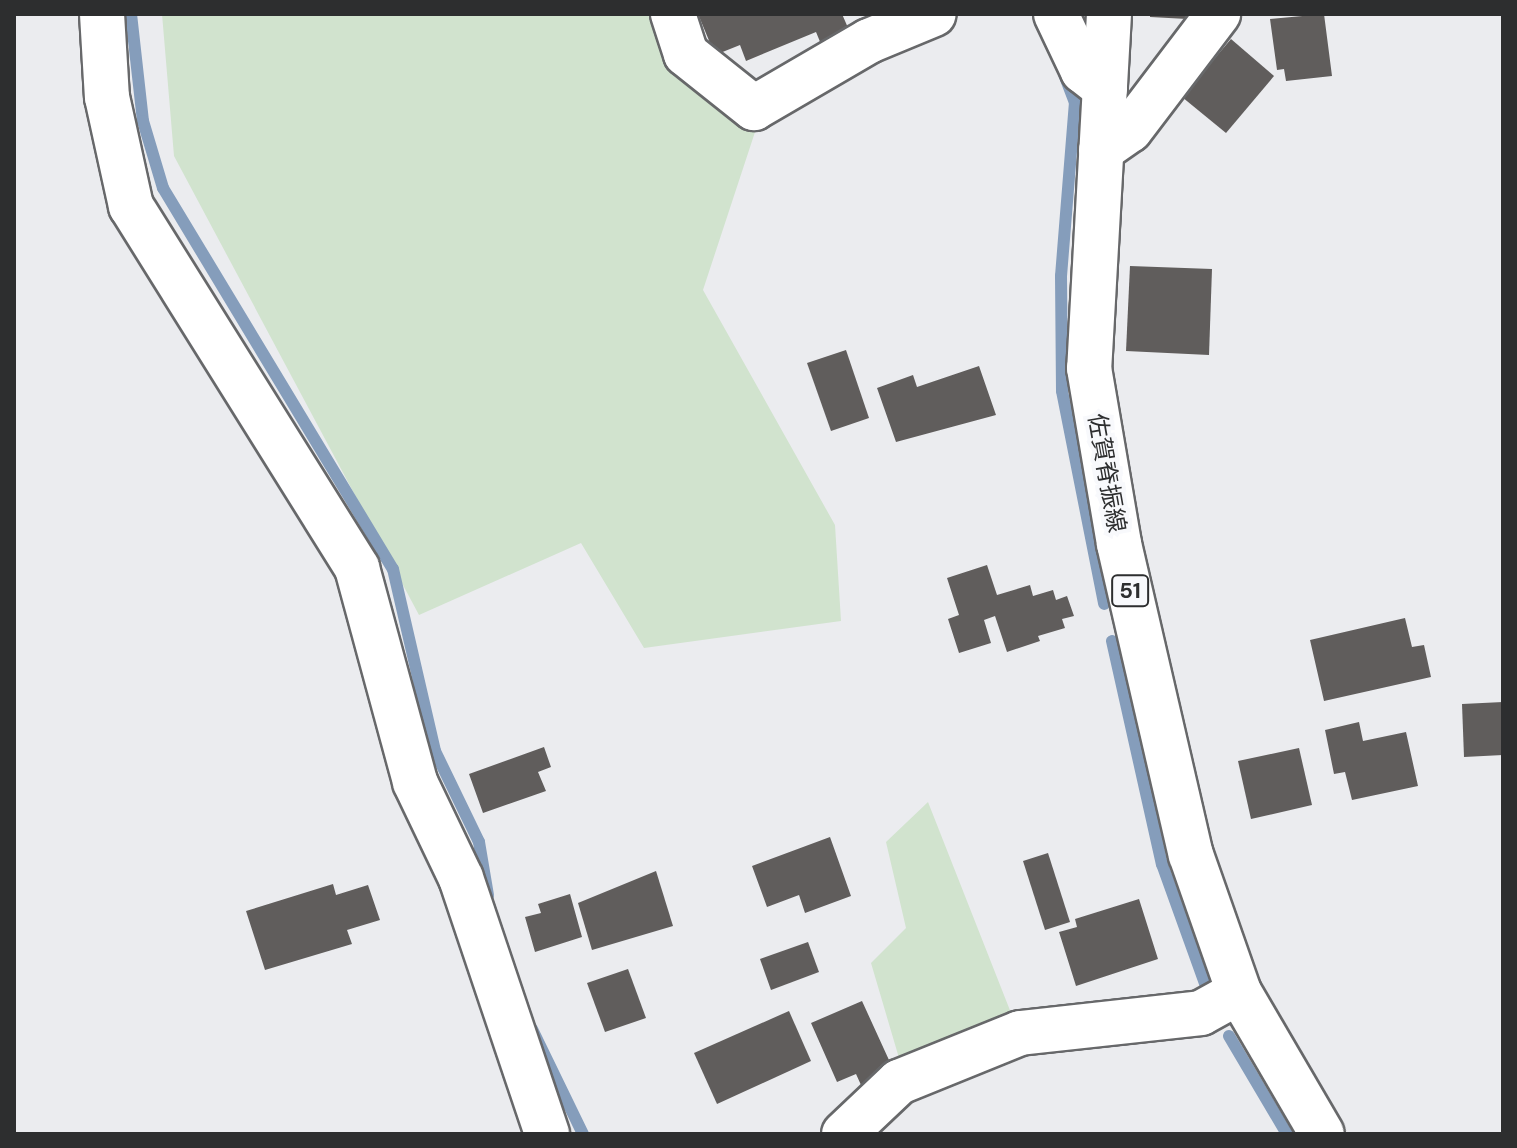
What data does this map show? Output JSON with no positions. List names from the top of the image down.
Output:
{
  "streets": {
    "street": ["佐賀脊振線", "51"]
  }
}
